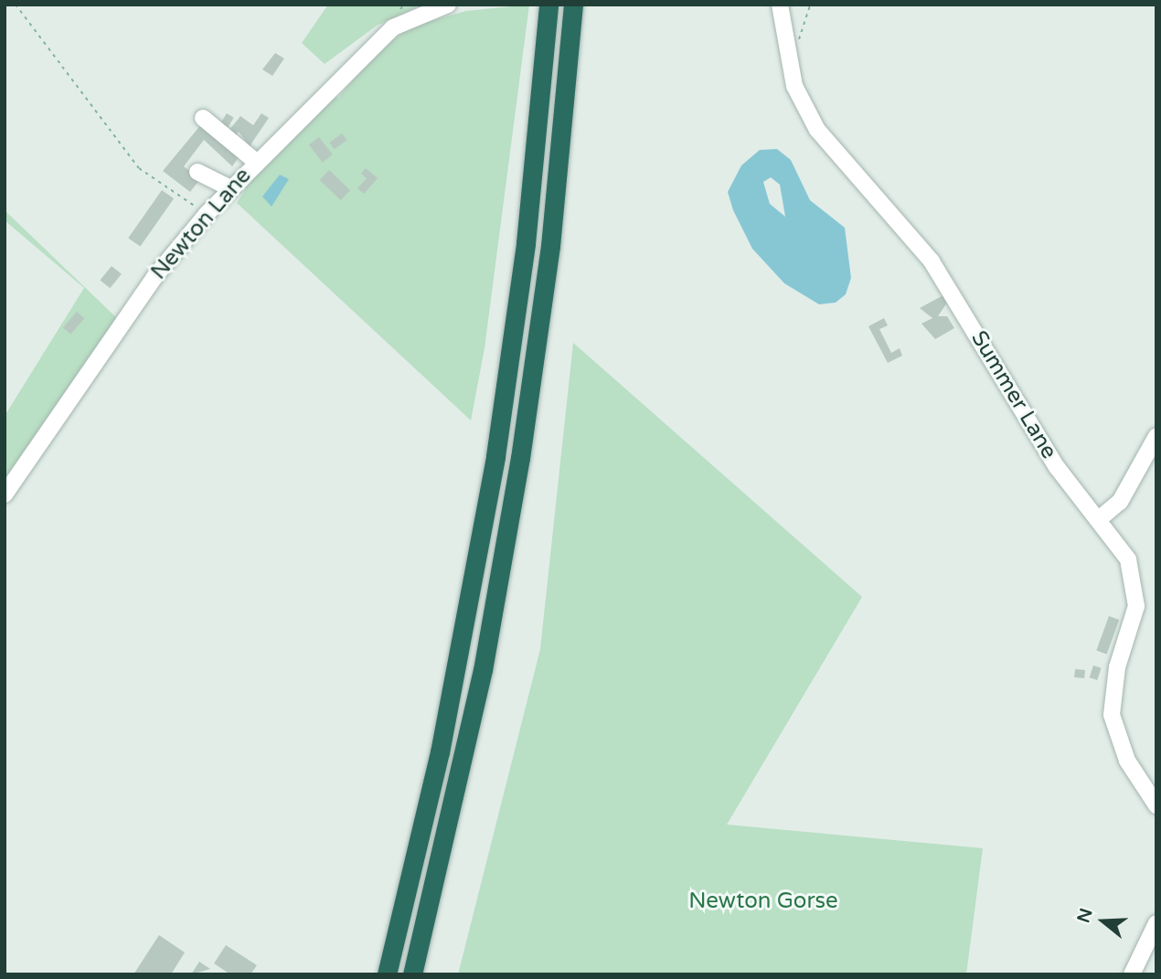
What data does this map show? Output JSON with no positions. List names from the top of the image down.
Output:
{
  "streets": {
    "street": ["Newton Lane", "Summer Lane"]
  },
  "parks": ["Newton Gorse"],
  "north": "left"
}
